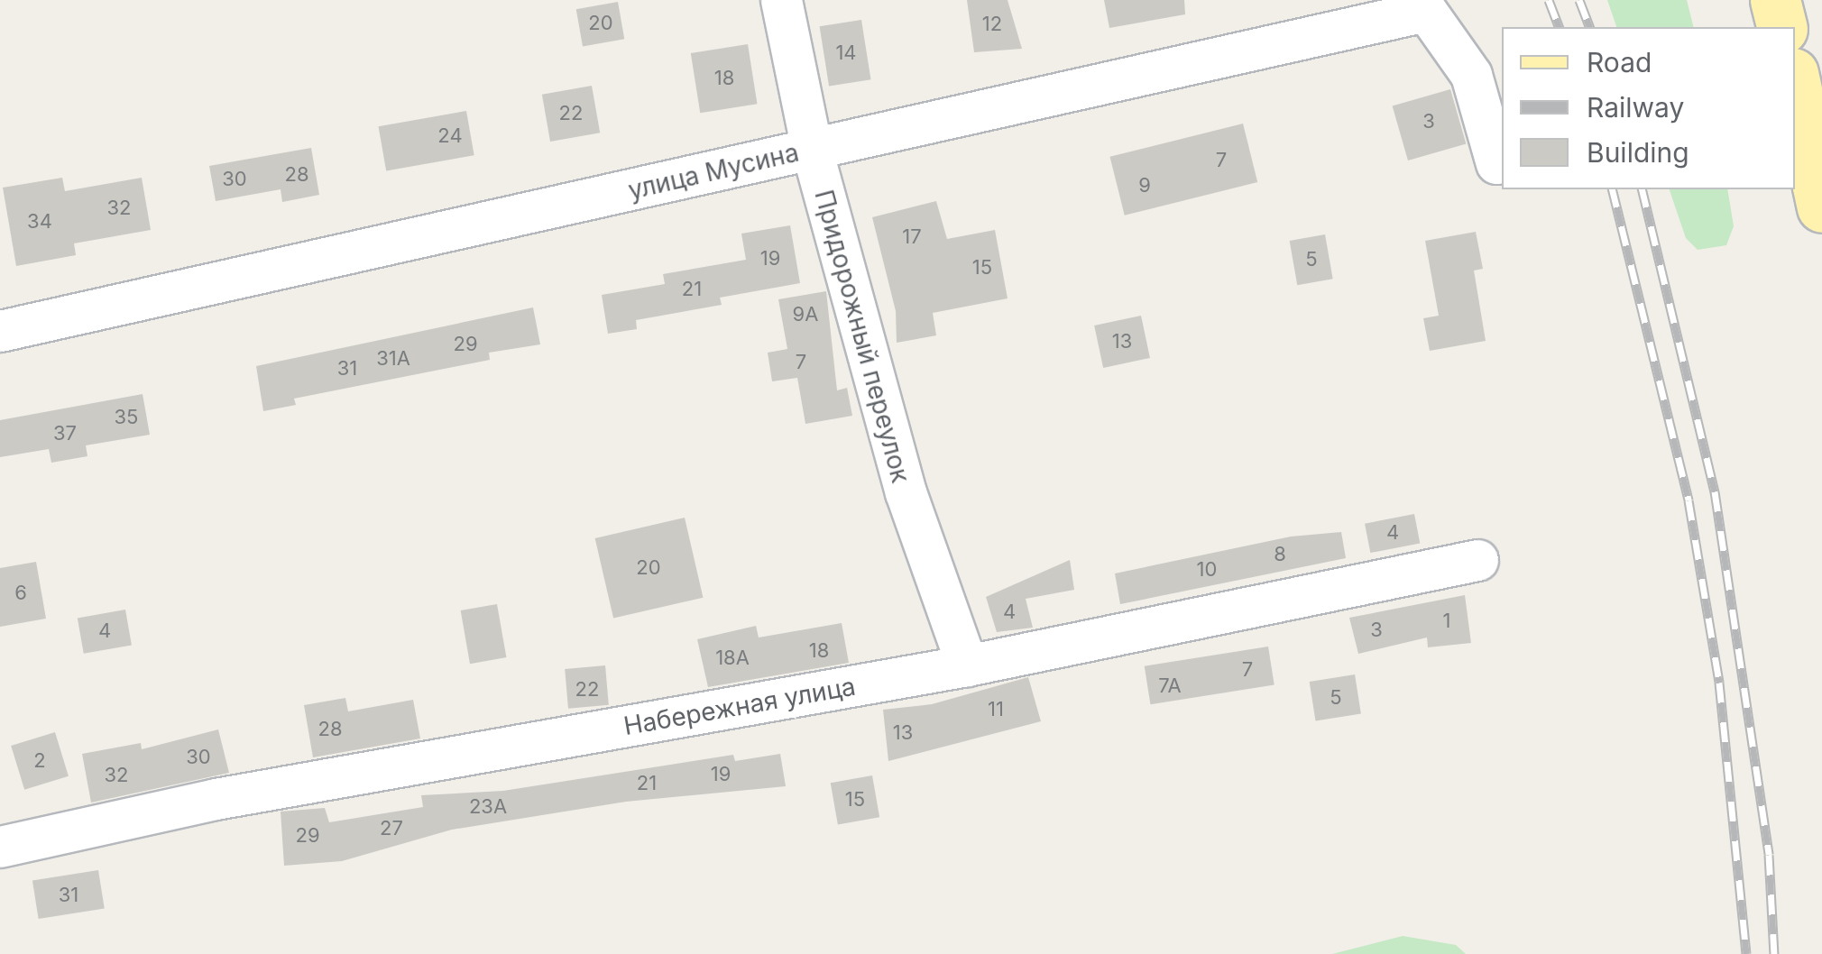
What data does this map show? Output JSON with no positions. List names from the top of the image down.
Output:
{
  "streets": {
    "street": ["улица Мусина", "Придорожный переулок", "Набережная улица"]
  },
  "crossings": [
    ["улица Мусина", "Придорожный переулок"],
    ["Придорожный переулок", "Набережная улица"]
  ],
  "house_numbers": [
    "20",
    "12",
    "14",
    "18",
    "22",
    "3",
    "24",
    "7",
    "28",
    "30",
    "9",
    "32",
    "34",
    "17",
    "19",
    "5",
    "15",
    "21",
    "9А",
    "13",
    "29",
    "31А",
    "7",
    "31",
    "35",
    "37",
    "4",
    "8",
    "20",
    "10",
    "6",
    "4",
    "1",
    "3",
    "4",
    "18",
    "18А",
    "7",
    "7А",
    "22",
    "5",
    "11",
    "28",
    "13",
    "30",
    "2",
    "19",
    "32",
    "21",
    "15",
    "23А",
    "27",
    "29",
    "31"
  ],
  "legend": ["Road", "Railway", "Building"]
}
